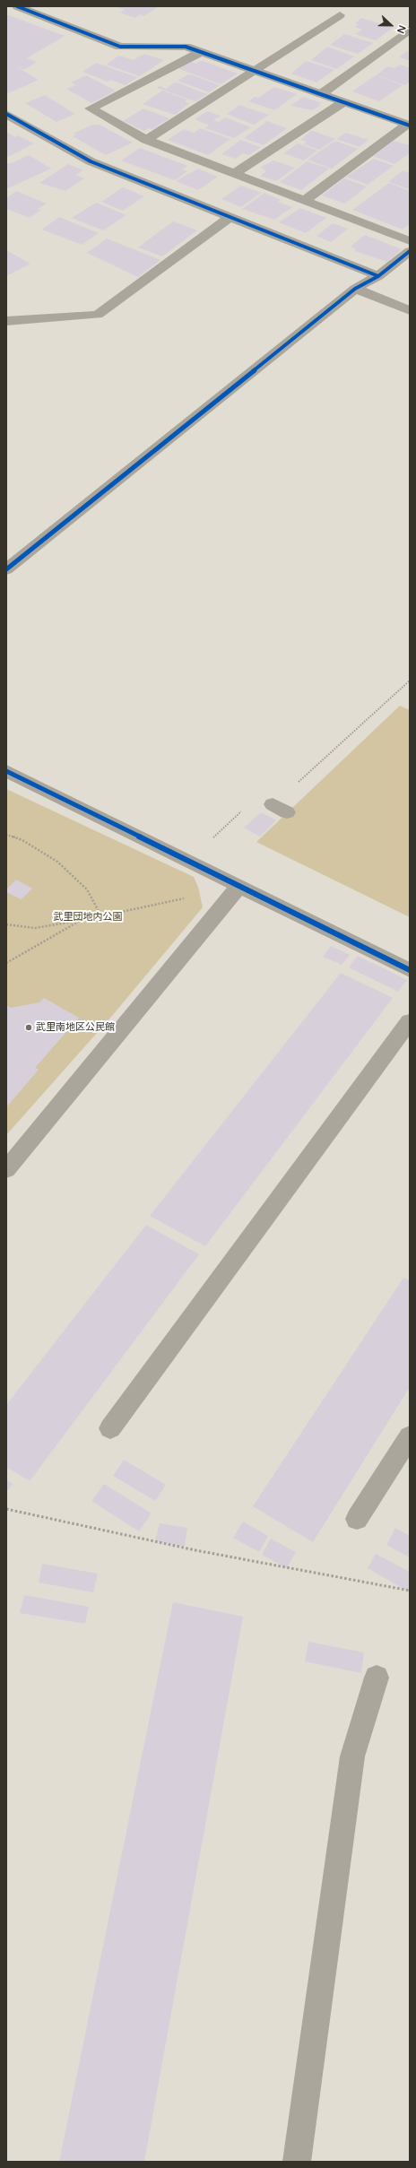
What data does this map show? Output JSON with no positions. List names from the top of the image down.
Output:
{
  "parks": ["武里団地内公園"],
  "places": ["武里南地区公民館"],
  "north": "right"
}
